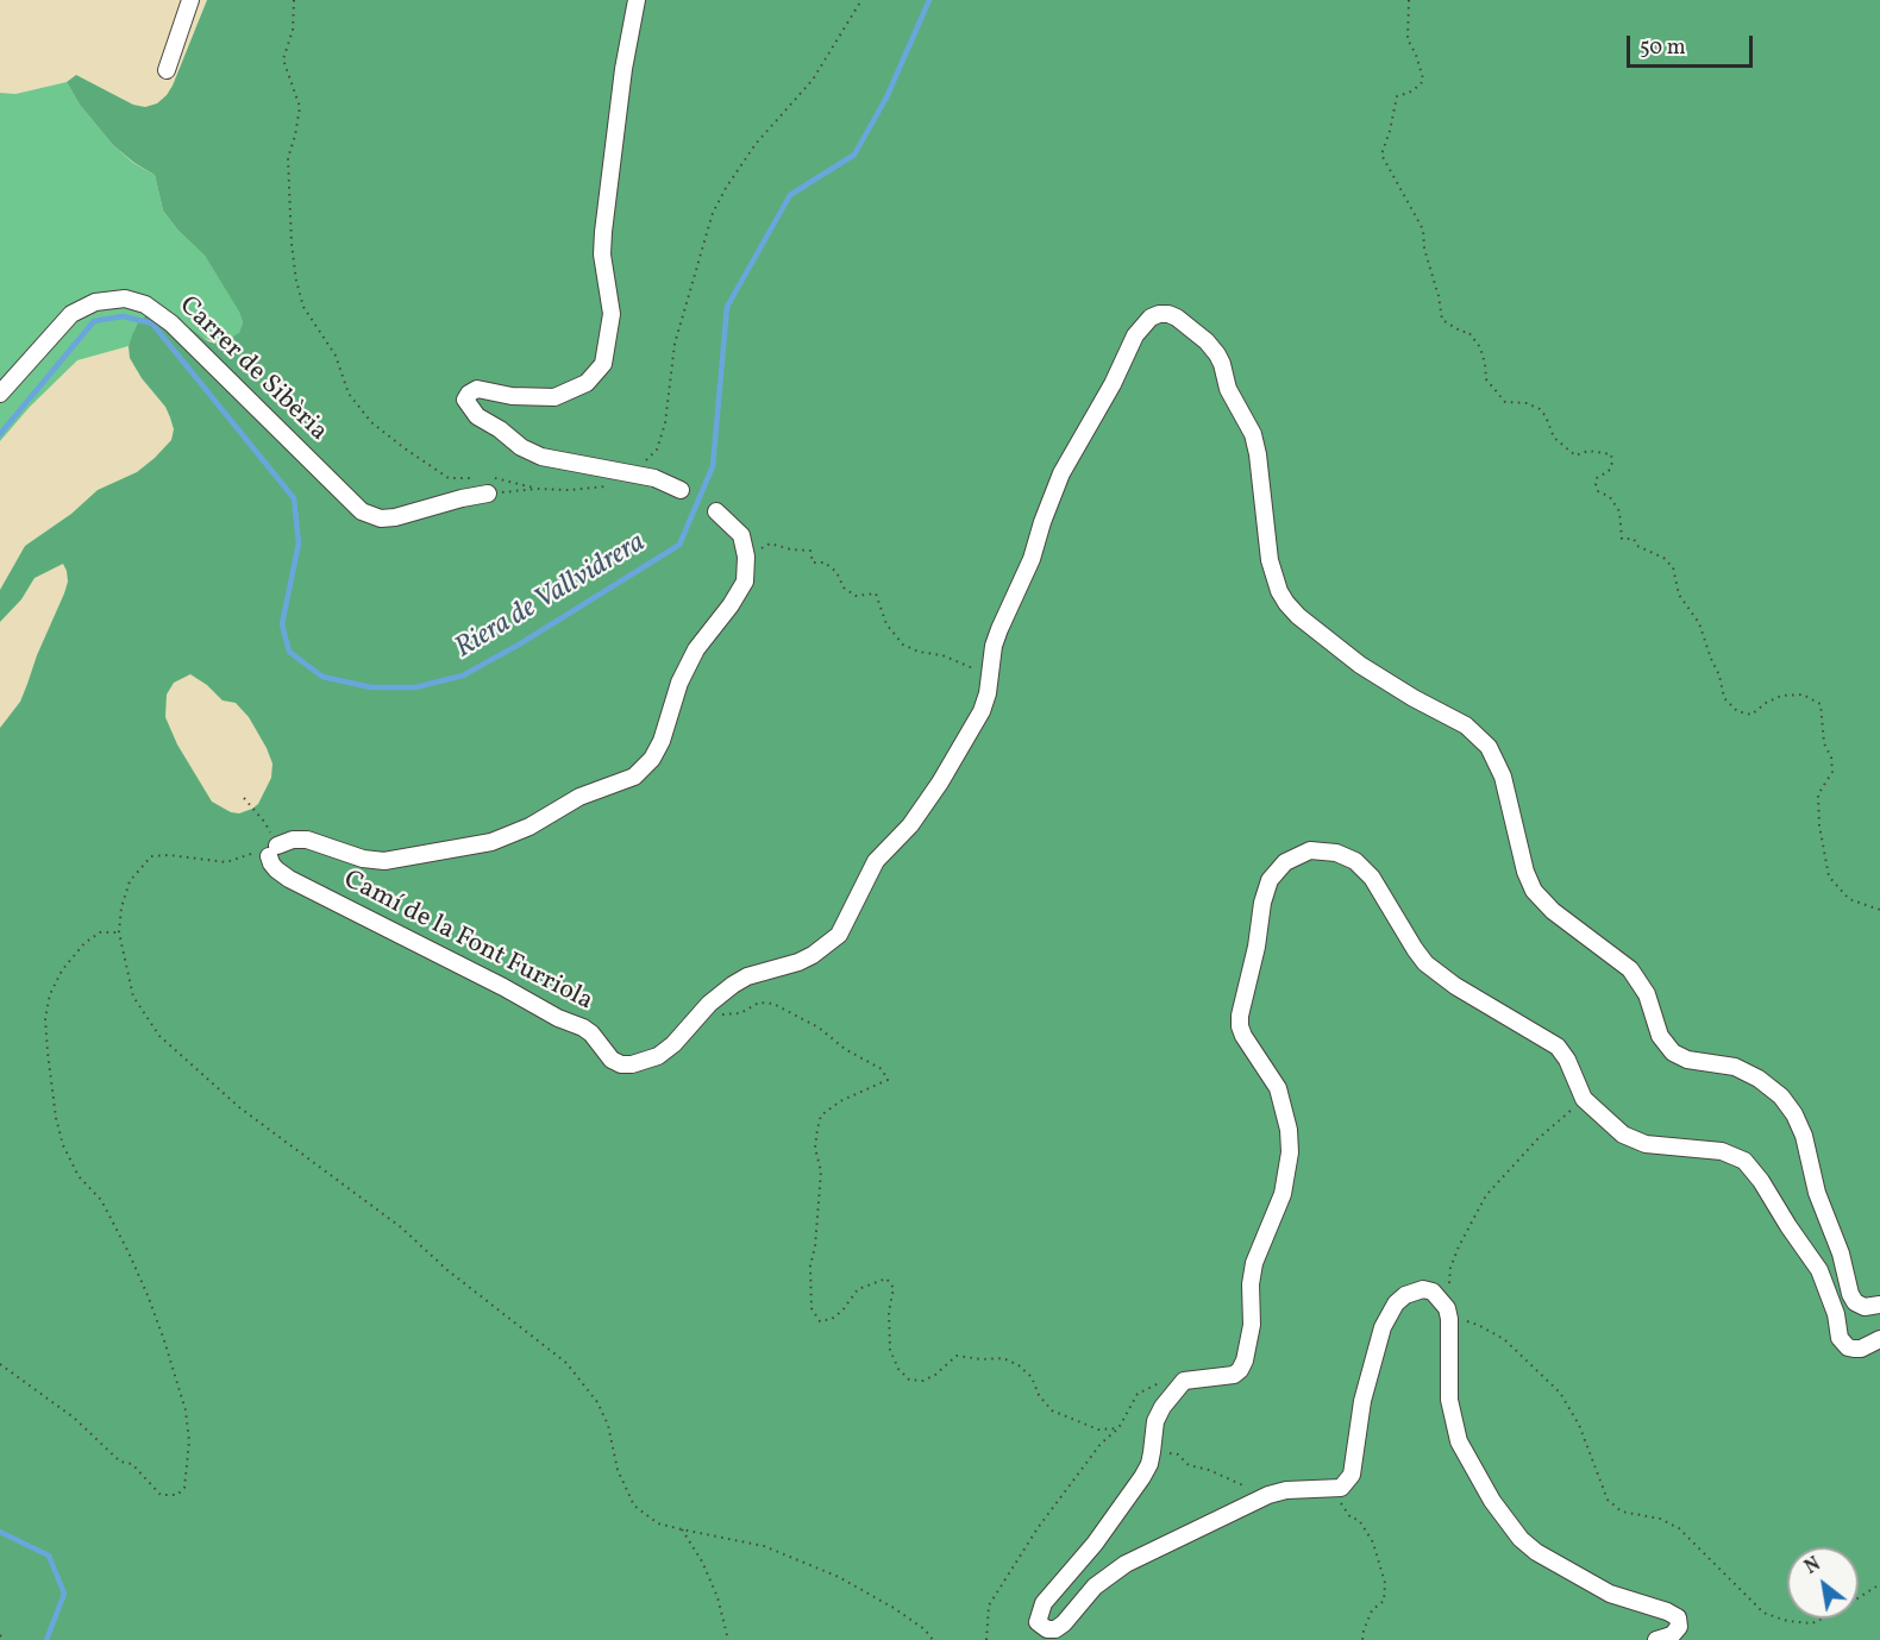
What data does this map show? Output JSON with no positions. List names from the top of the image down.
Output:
{
  "streets": {
    "street": ["Carrer de Sibèria", "Camí de la Font Furriola"]
  },
  "water": ["Riera de Vallvidrera"],
  "scale_bar": "50 m",
  "north": "top left"
}
